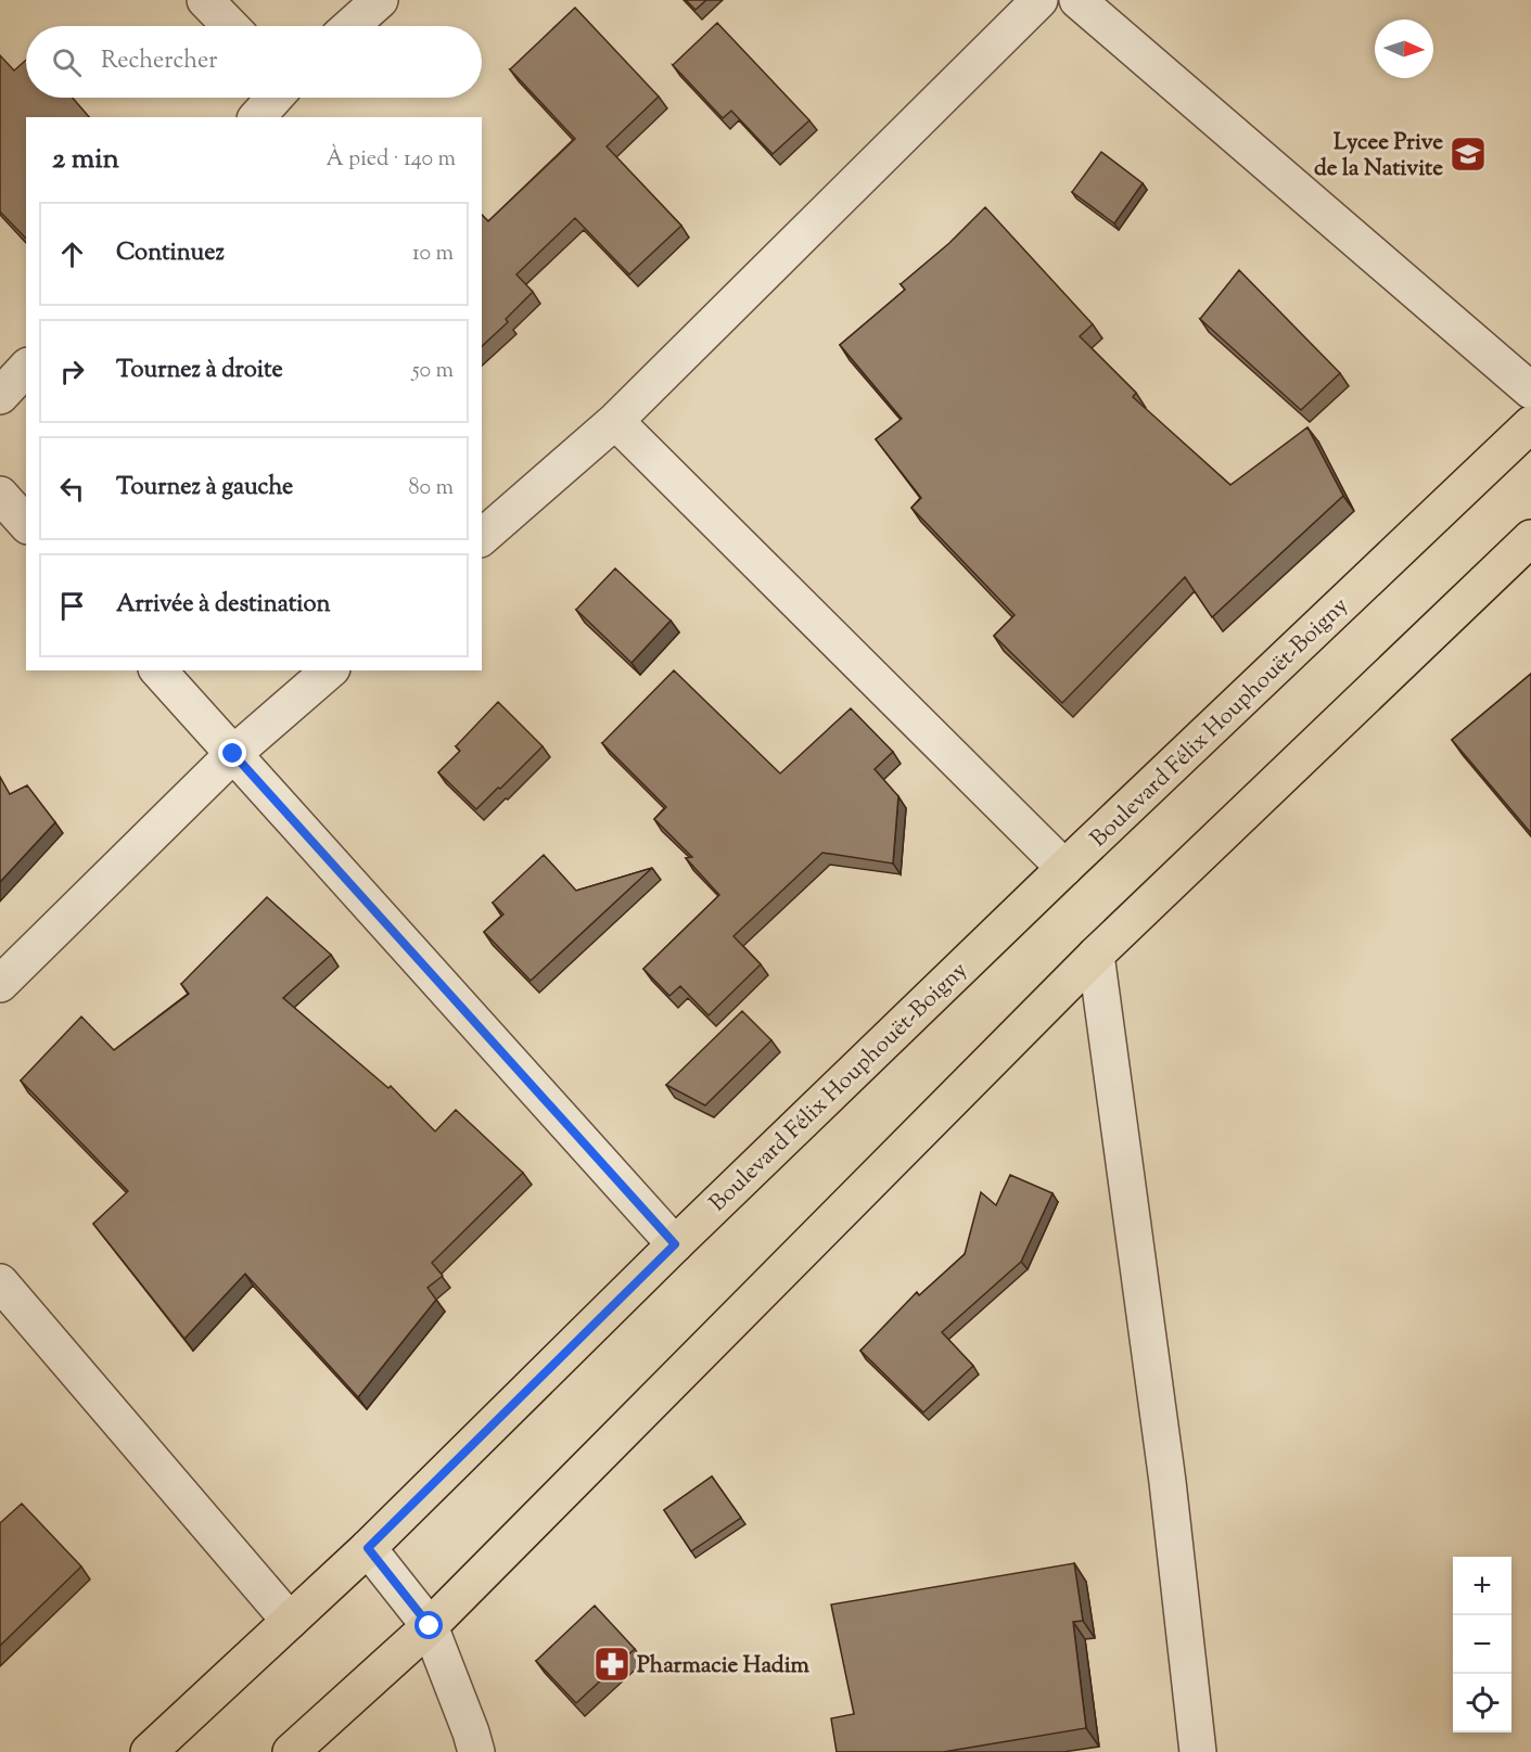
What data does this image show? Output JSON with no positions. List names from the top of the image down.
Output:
{
  "streets": {
    "main road": ["Boulevard Félix Houphouët-Boigny"]
  },
  "places": {
    "school or university": ["Lycee Prive de la Nativite"],
    "pharmacy": ["Pharmacie Hadim"]
  },
  "north": "right",
  "page": {
    "search": "Rechercher",
    "heading": ["2 min", "À pied · 140 m"],
    "list": [
      ["Continuez", "10 m"],
      ["Tournez à droite", "50 m"],
      ["Tournez à gauche", "80 m"],
      "Arrivée à destination"
    ],
    "map_buttons": ["+", "−"]
  }
}
